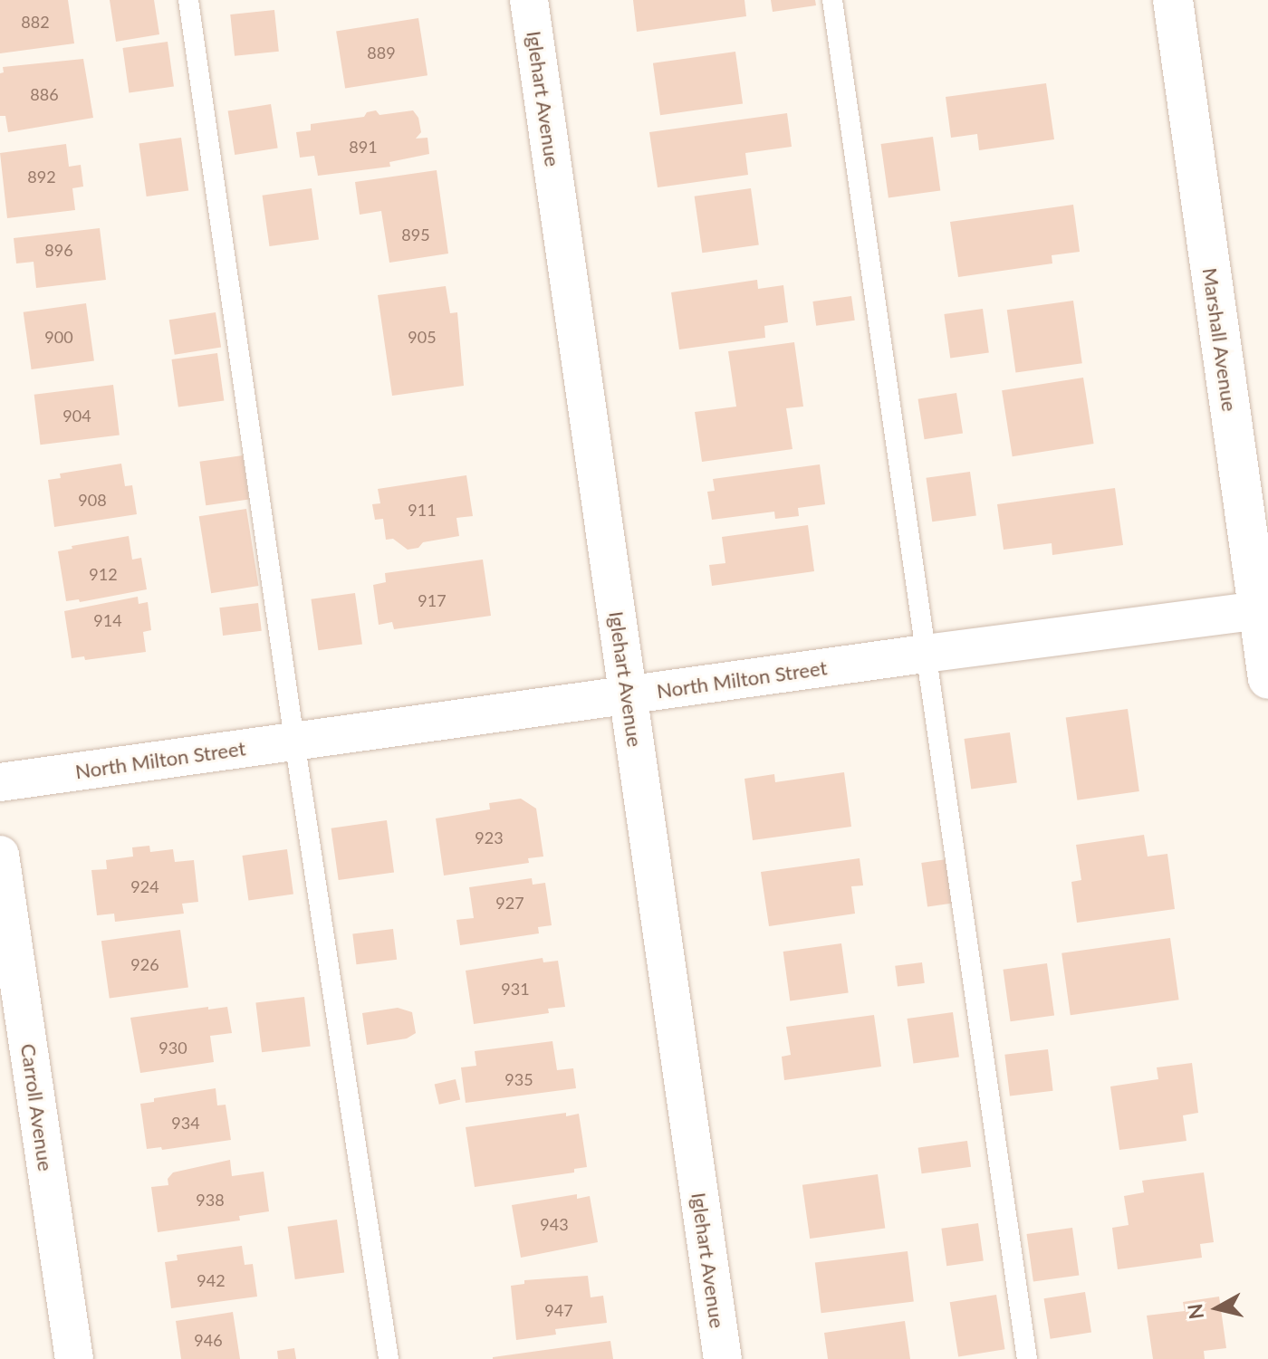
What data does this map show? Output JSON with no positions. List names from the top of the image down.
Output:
{
  "streets": {
    "street": [
      "Iglehart Avenue",
      "Marshall Avenue",
      "North Milton Street",
      "Carroll Avenue"
    ]
  },
  "crossings": [
    ["Iglehart Avenue", "North Milton Street"],
    ["Marshall Avenue", "North Milton Street"]
  ],
  "house_numbers": [
    "882",
    "889",
    "886",
    "891",
    "892",
    "895",
    "896",
    "900",
    "905",
    "904",
    "908",
    "911",
    "912",
    "917",
    "914",
    "923",
    "924",
    "927",
    "926",
    "931",
    "930",
    "935",
    "934",
    "938",
    "943",
    "942",
    "947",
    "946"
  ],
  "north": "left"
}
